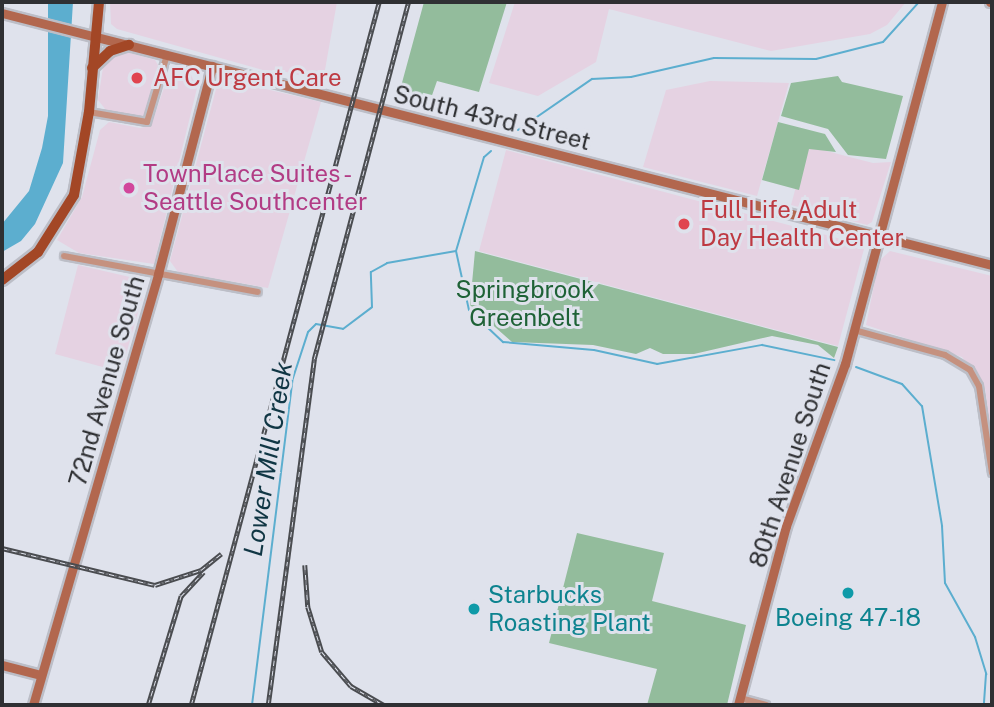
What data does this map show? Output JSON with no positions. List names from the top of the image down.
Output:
{
  "streets": {
    "street": ["South 43rd Street", "72nd Avenue South", "80th Avenue South"]
  },
  "crossings": [
    ["South 43rd Street", "72nd Avenue South"],
    ["South 43rd Street", "80th Avenue South"]
  ],
  "water": ["Lower Mill Creek"],
  "parks": ["Springbrook Greenbelt"],
  "places": [
    "AFC Urgent Care",
    "TownPlace Suites - Seattle Southcenter",
    "Full Life Adult Day Health Center",
    "Boeing 47-18",
    "Starbucks Roasting Plant"
  ]
}
